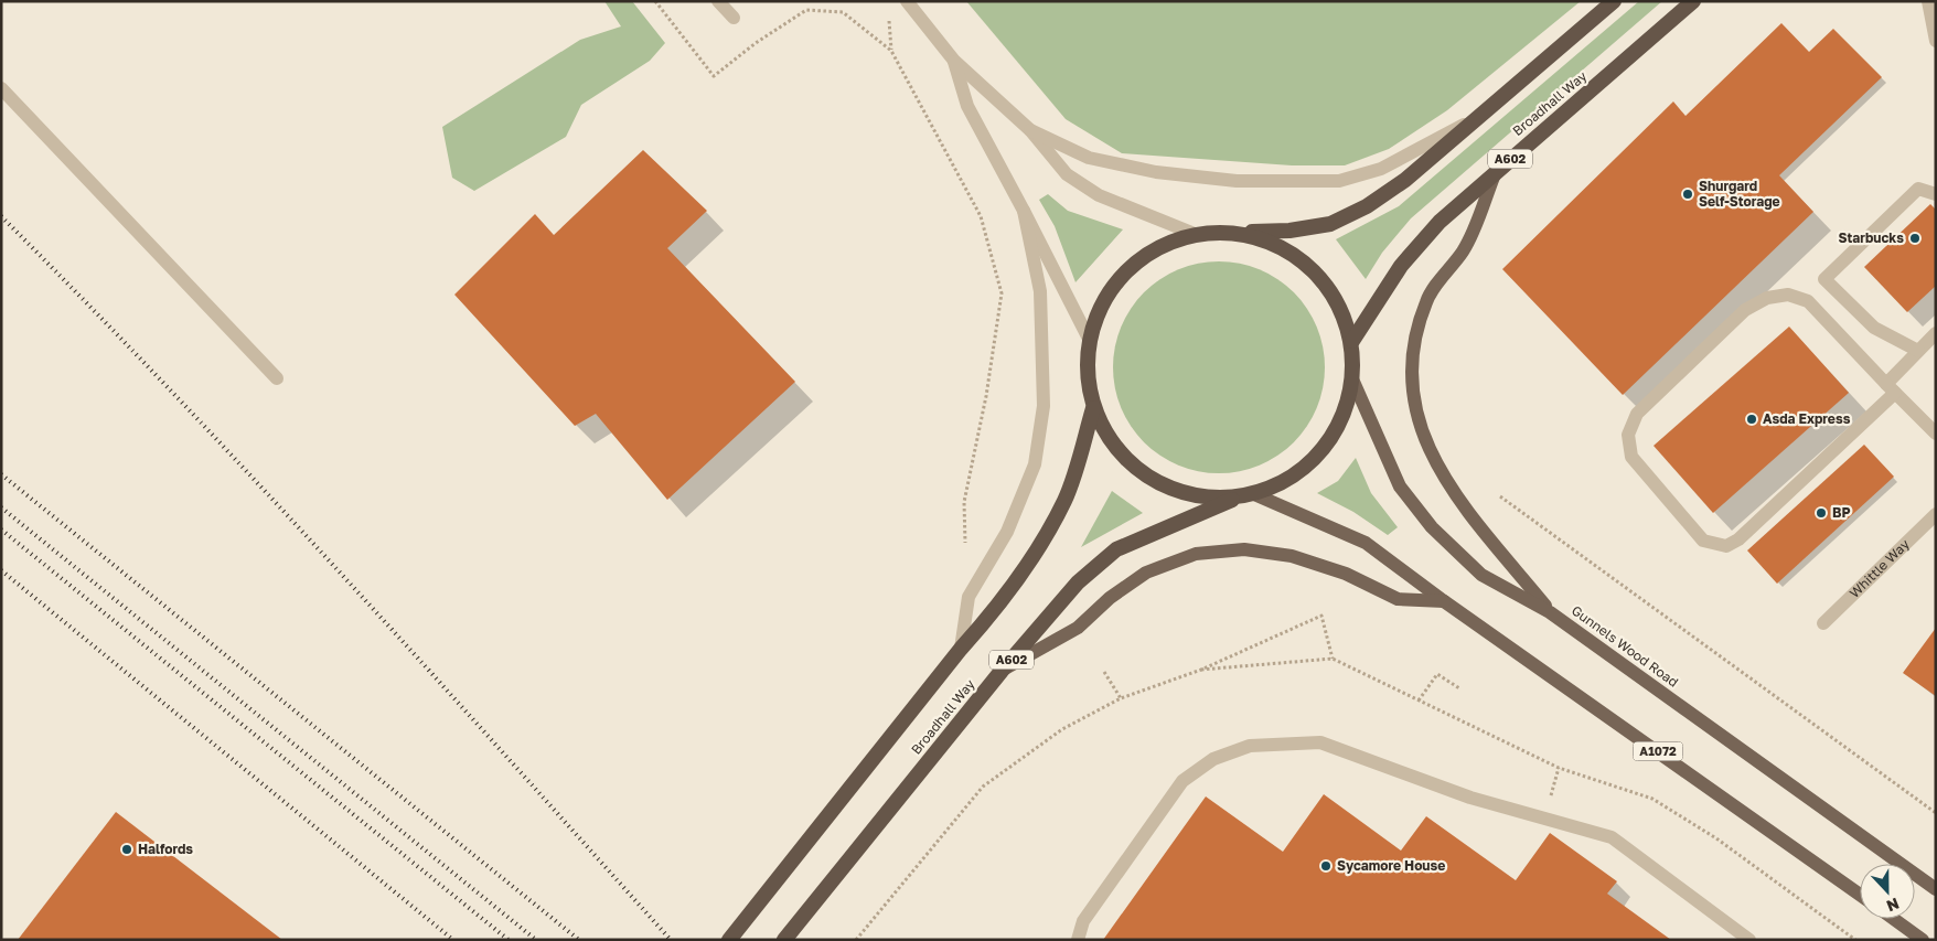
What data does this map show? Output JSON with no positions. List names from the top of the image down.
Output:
{
  "streets": {
    "highway": ["Broadhall Way", "A602"],
    "main road": ["Gunnels Wood Road", "A1072"],
    "street": ["Whittle Way"]
  },
  "crossings": [
    ["Broadhall Way", "Gunnels Wood Road"],
    ["Broadhall Way", "A1072"]
  ],
  "places": [
    "Shurgard Self-Storage",
    "Starbucks",
    "Asda Express",
    "BP",
    "Halfords",
    "Sycamore House"
  ],
  "north": "bottom"
}
